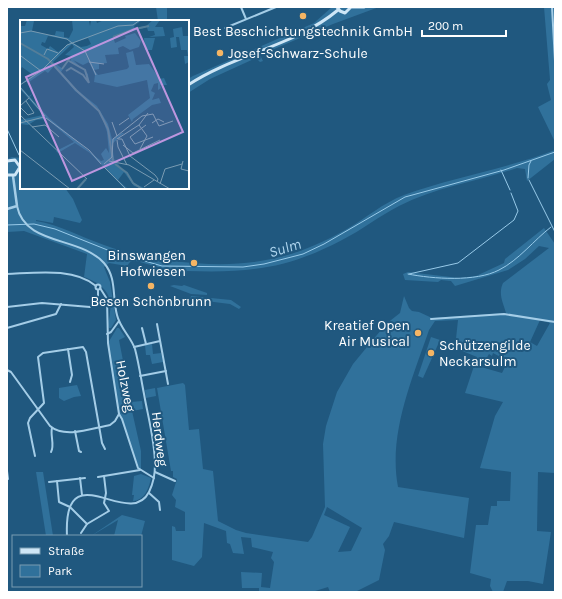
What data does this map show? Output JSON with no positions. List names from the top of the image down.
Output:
{
  "streets": {
    "street": ["Holzweg", "Herdweg"]
  },
  "water": ["Sulm"],
  "places": [
    "Best Beschichtungstechnik GmbH",
    "Josef-Schwarz-Schule",
    "Binswangen Hofwiesen",
    "Besen Schönbrunn",
    "Kreatief Open Air Musical",
    "Schützengilde Neckarsulm"
  ],
  "legend": ["Straße", "Park"],
  "scale_bar": "200 m"
}
